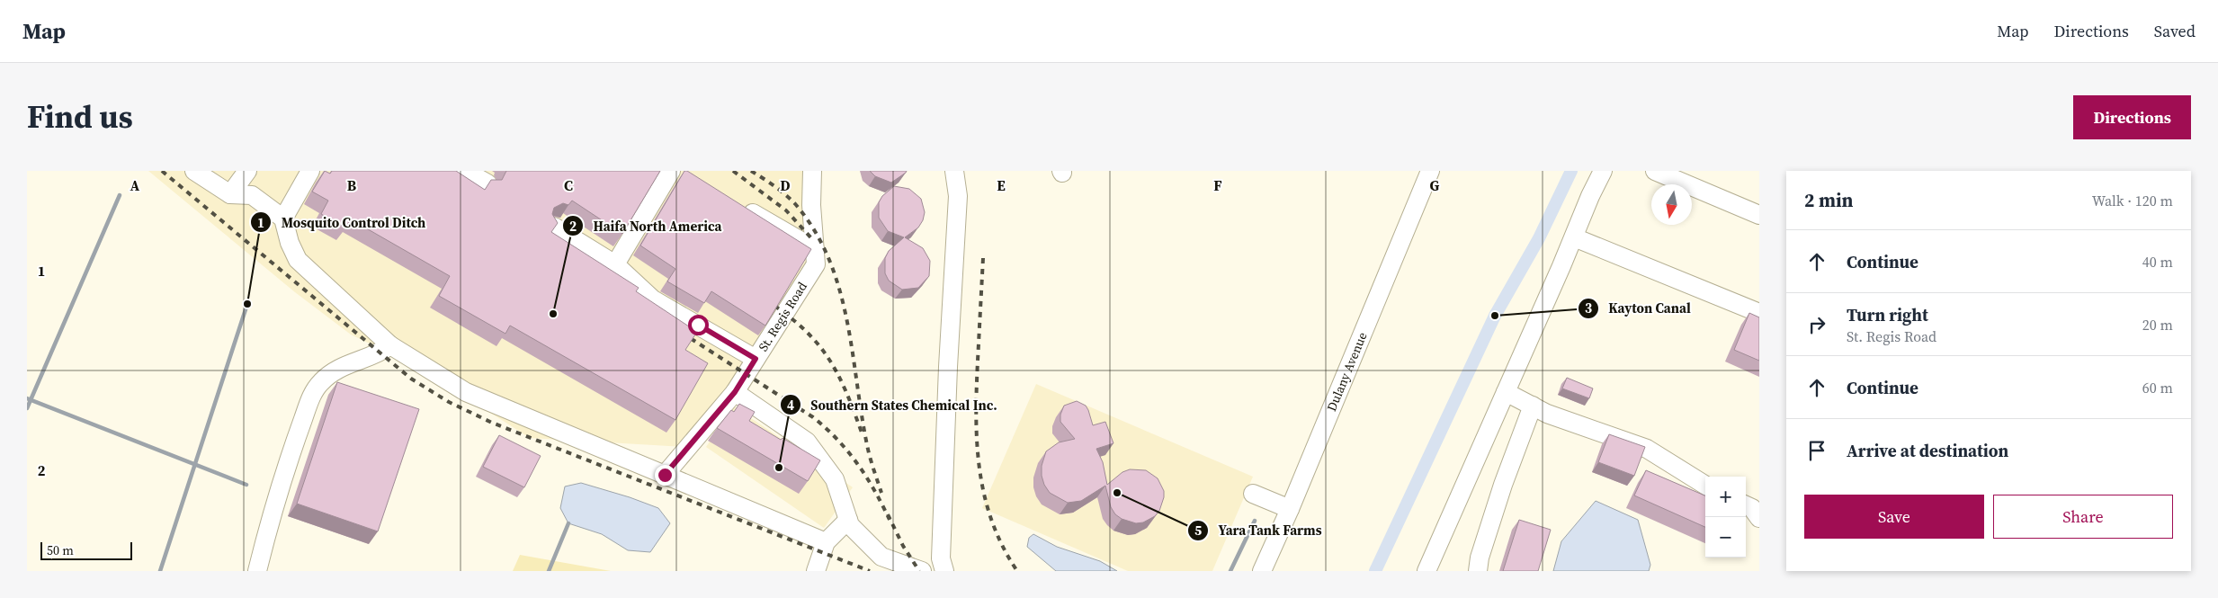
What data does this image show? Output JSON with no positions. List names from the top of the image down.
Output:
{
  "streets": {
    "street": ["St. Regis Road", "Dulany Avenue"]
  },
  "places": [
    "Mosquito Control Ditch",
    "Haifa North America",
    "Kayton Canal",
    "Southern States Chemical Inc.",
    "Yara Tank Farms"
  ],
  "scale_bar": "50 m",
  "north": "bottom",
  "page": {
    "header": "Map",
    "nav": ["Map", "Directions", "Saved"],
    "title": "Find us",
    "buttons": [
      "Directions",
      ["Save", "Share"]
    ],
    "heading": ["2 min", "Walk · 120 m"],
    "list": [
      ["Continue", "40 m"],
      ["Turn right", "St. Regis Road", "20 m"],
      ["Continue", "60 m"],
      "Arrive at destination"
    ],
    "map_buttons": ["+", "−"],
    "scale": "50 m"
  },
  "grid": {
    "columns": [
      "A",
      "B",
      "C",
      "D",
      "E",
      "F",
      "G"
    ],
    "rows": ["1", "2"]
  }
}
